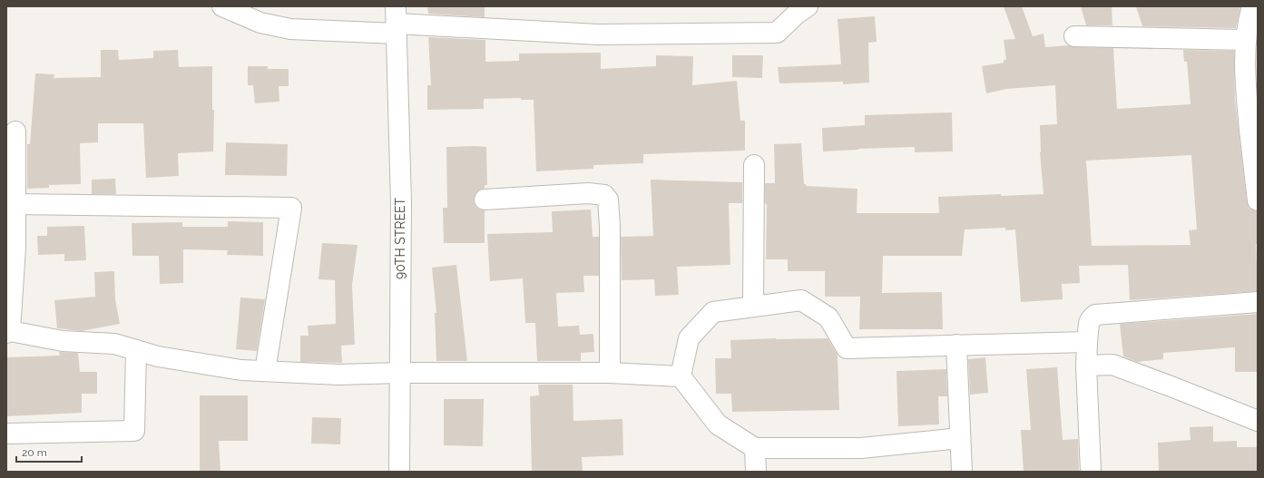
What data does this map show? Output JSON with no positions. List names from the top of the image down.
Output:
{
  "streets": {
    "street": ["90TH STREET"]
  },
  "scale_bar": "20 m"
}
